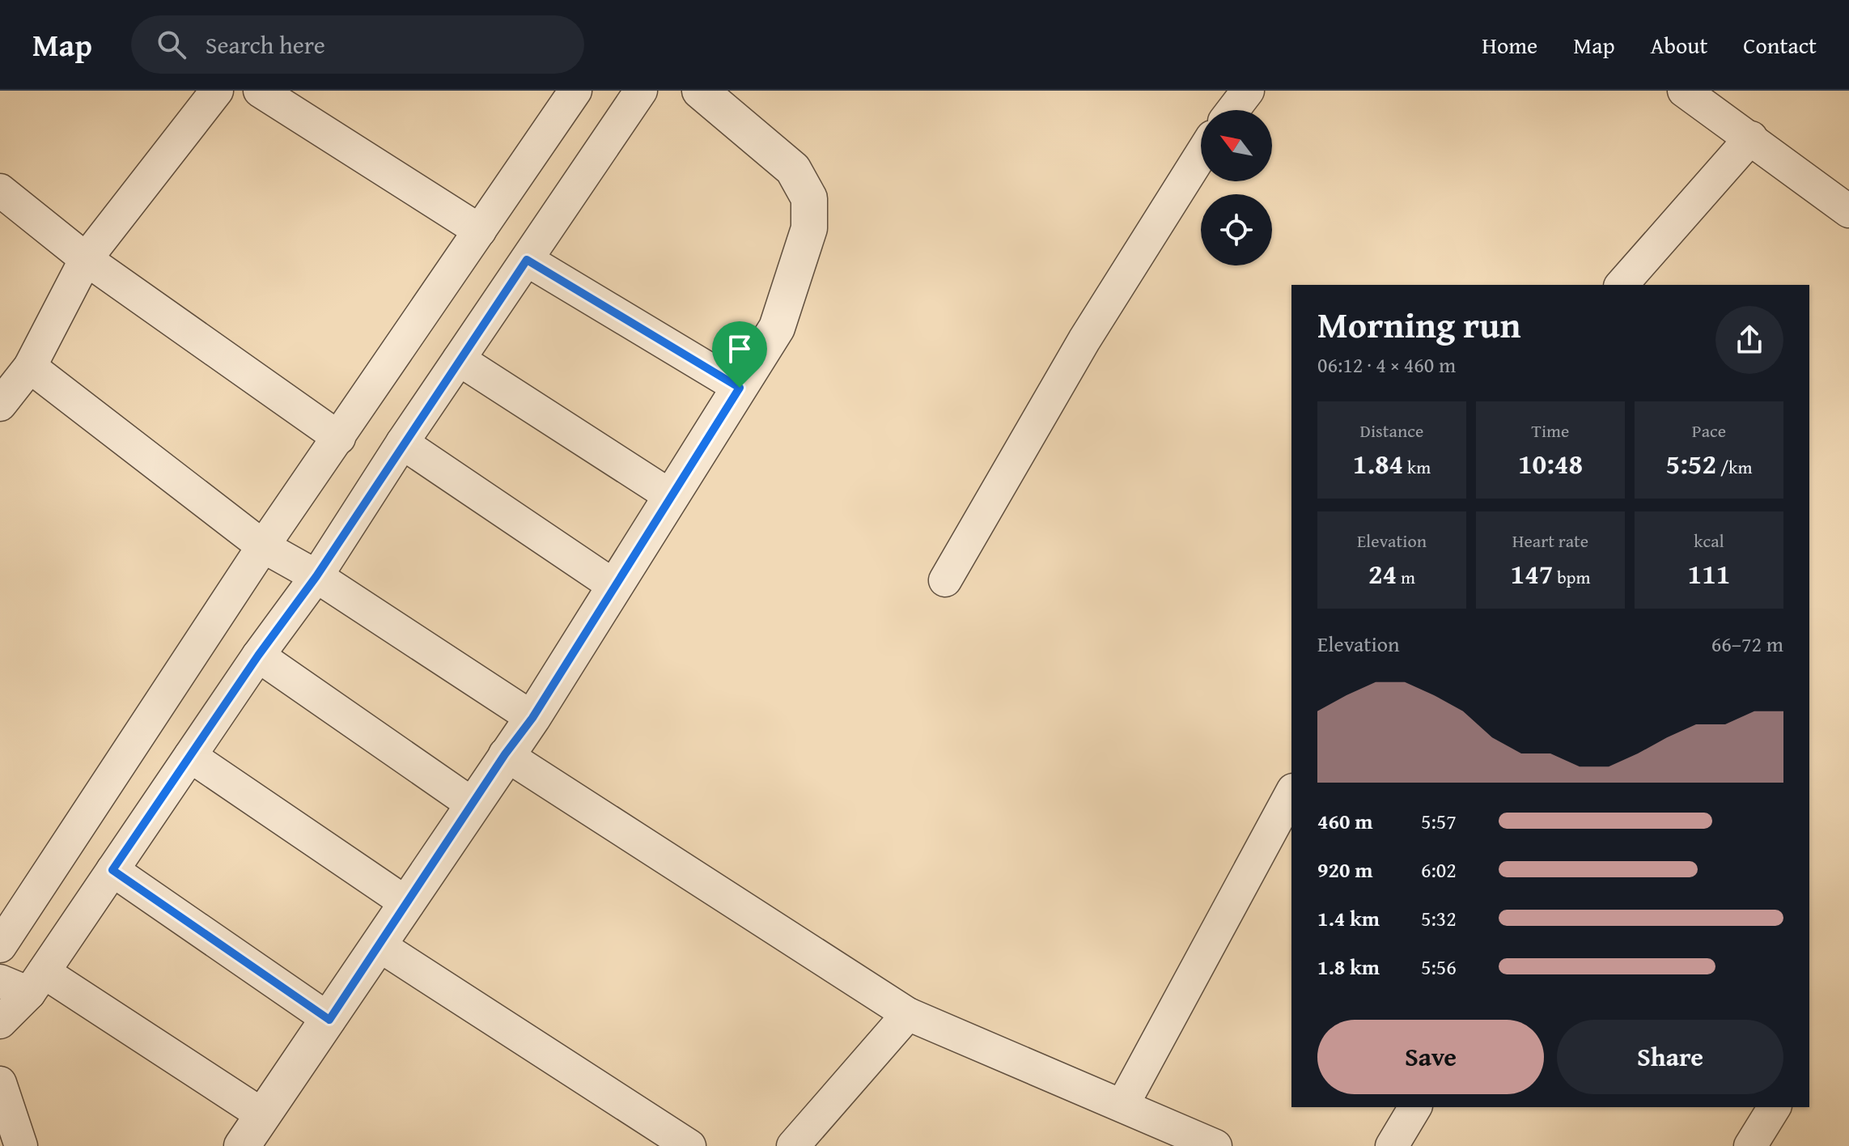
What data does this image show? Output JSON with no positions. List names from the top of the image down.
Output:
{
  "north": "top left",
  "page": {
    "header": "Map",
    "search": "Search here",
    "nav": [
      "Home",
      "Map",
      "About",
      "Contact"
    ],
    "heading": ["Morning run", "06:12 · 4 × 460 m"],
    "stats": [
      ["Distance", "1.84 km"],
      ["Time", "10:48"],
      ["Pace", "5:52 /km"],
      ["Elevation", "24 m"],
      ["Heart rate", "147 bpm"],
      ["kcal", "111"]
    ],
    "chart": ["Elevation", "66–72 m"],
    "list": [
      {
        "name": "460 m",
        "note": "5:57"
      },
      {
        "name": "920 m",
        "note": "6:02"
      },
      {
        "name": "1.4 km",
        "note": "5:32"
      },
      {
        "name": "1.8 km",
        "note": "5:56"
      }
    ],
    "buttons": ["Save", "Share"]
  }
}
